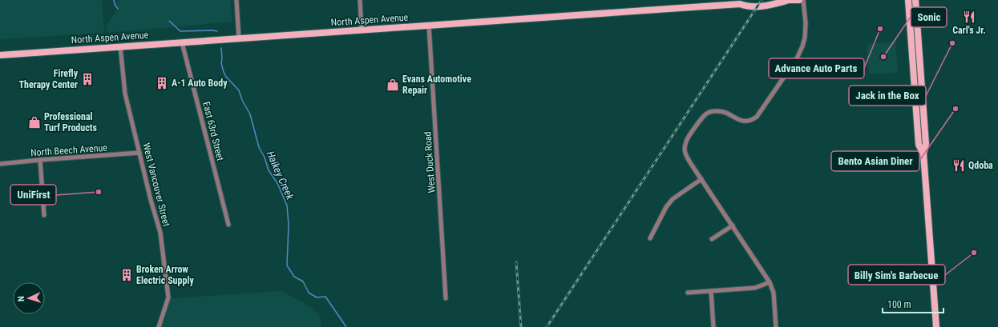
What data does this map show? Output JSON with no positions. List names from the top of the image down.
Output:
{
  "streets": {
    "main road": ["North Aspen Avenue"],
    "street": [
      "East 63rd Street",
      "North Beech Avenue",
      "West Duck Road",
      "West Vancouver Street"
    ]
  },
  "crossings": [
    ["North Aspen Avenue", "East 63rd Street"],
    ["North Aspen Avenue", "West Duck Road"],
    ["North Aspen Avenue", "West Vancouver Street"],
    ["North Beech Avenue", "West Vancouver Street"]
  ],
  "water": ["Haikey Creek"],
  "places": {
    "restaurant": ["Carl's Jr.", "Qdoba"],
    "other": [
      "Advance Auto Parts",
      "Jack in the Box",
      "Sonic",
      "Bento Asian Diner",
      "UniFirst",
      "Billy Sim's Barbecue"
    ],
    "building": ["Firefly Therapy Center", "A-1 Auto Body", "Broken Arrow Electric Supply"],
    "shop": ["Evans Automotive Repair", "Professional Turf Products"]
  },
  "scale_bar": "100 m",
  "north": "left"
}
